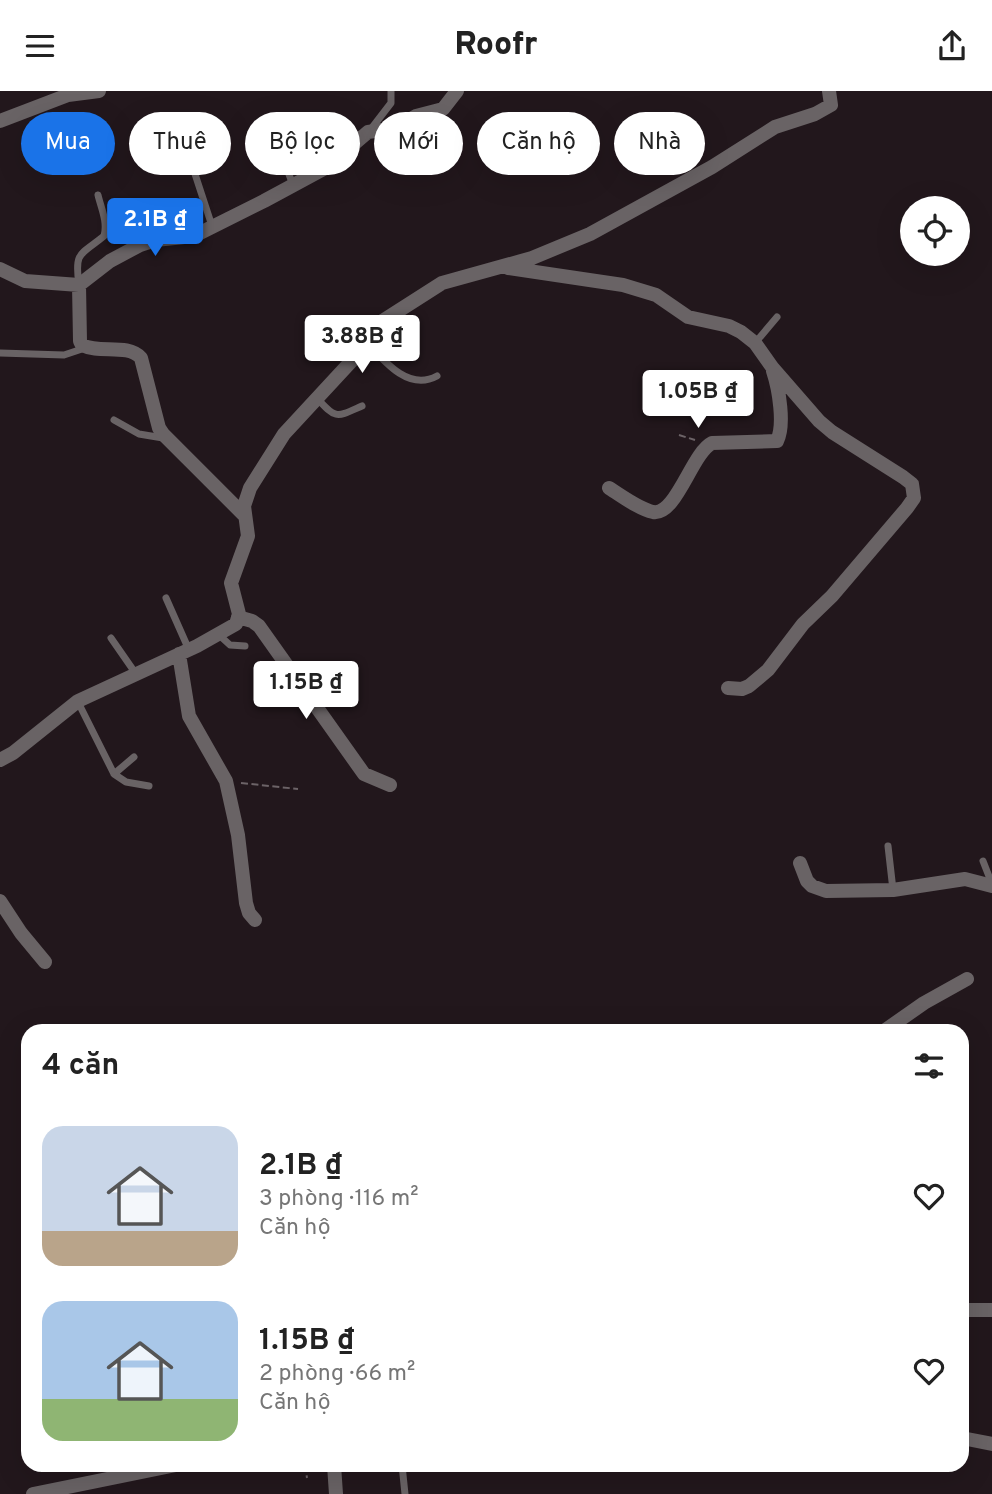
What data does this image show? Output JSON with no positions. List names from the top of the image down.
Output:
{
  "page": {
    "header": "Roofr",
    "chip": [
      "Mua",
      "Thuê",
      "Bộ lọc",
      "Mới",
      "Căn hộ",
      "Nhà"
    ],
    "price": [
      "2.1B ₫",
      "3.88B ₫",
      "1.05B ₫",
      "1.15B ₫"
    ],
    "heading": "4 căn",
    "list": [
      {
        "name": "2.1B ₫",
        "note": "3 phòng · 116 m² · Căn hộ"
      },
      {
        "name": "1.15B ₫",
        "note": "2 phòng · 66 m² · Căn hộ"
      }
    ]
  }
}
